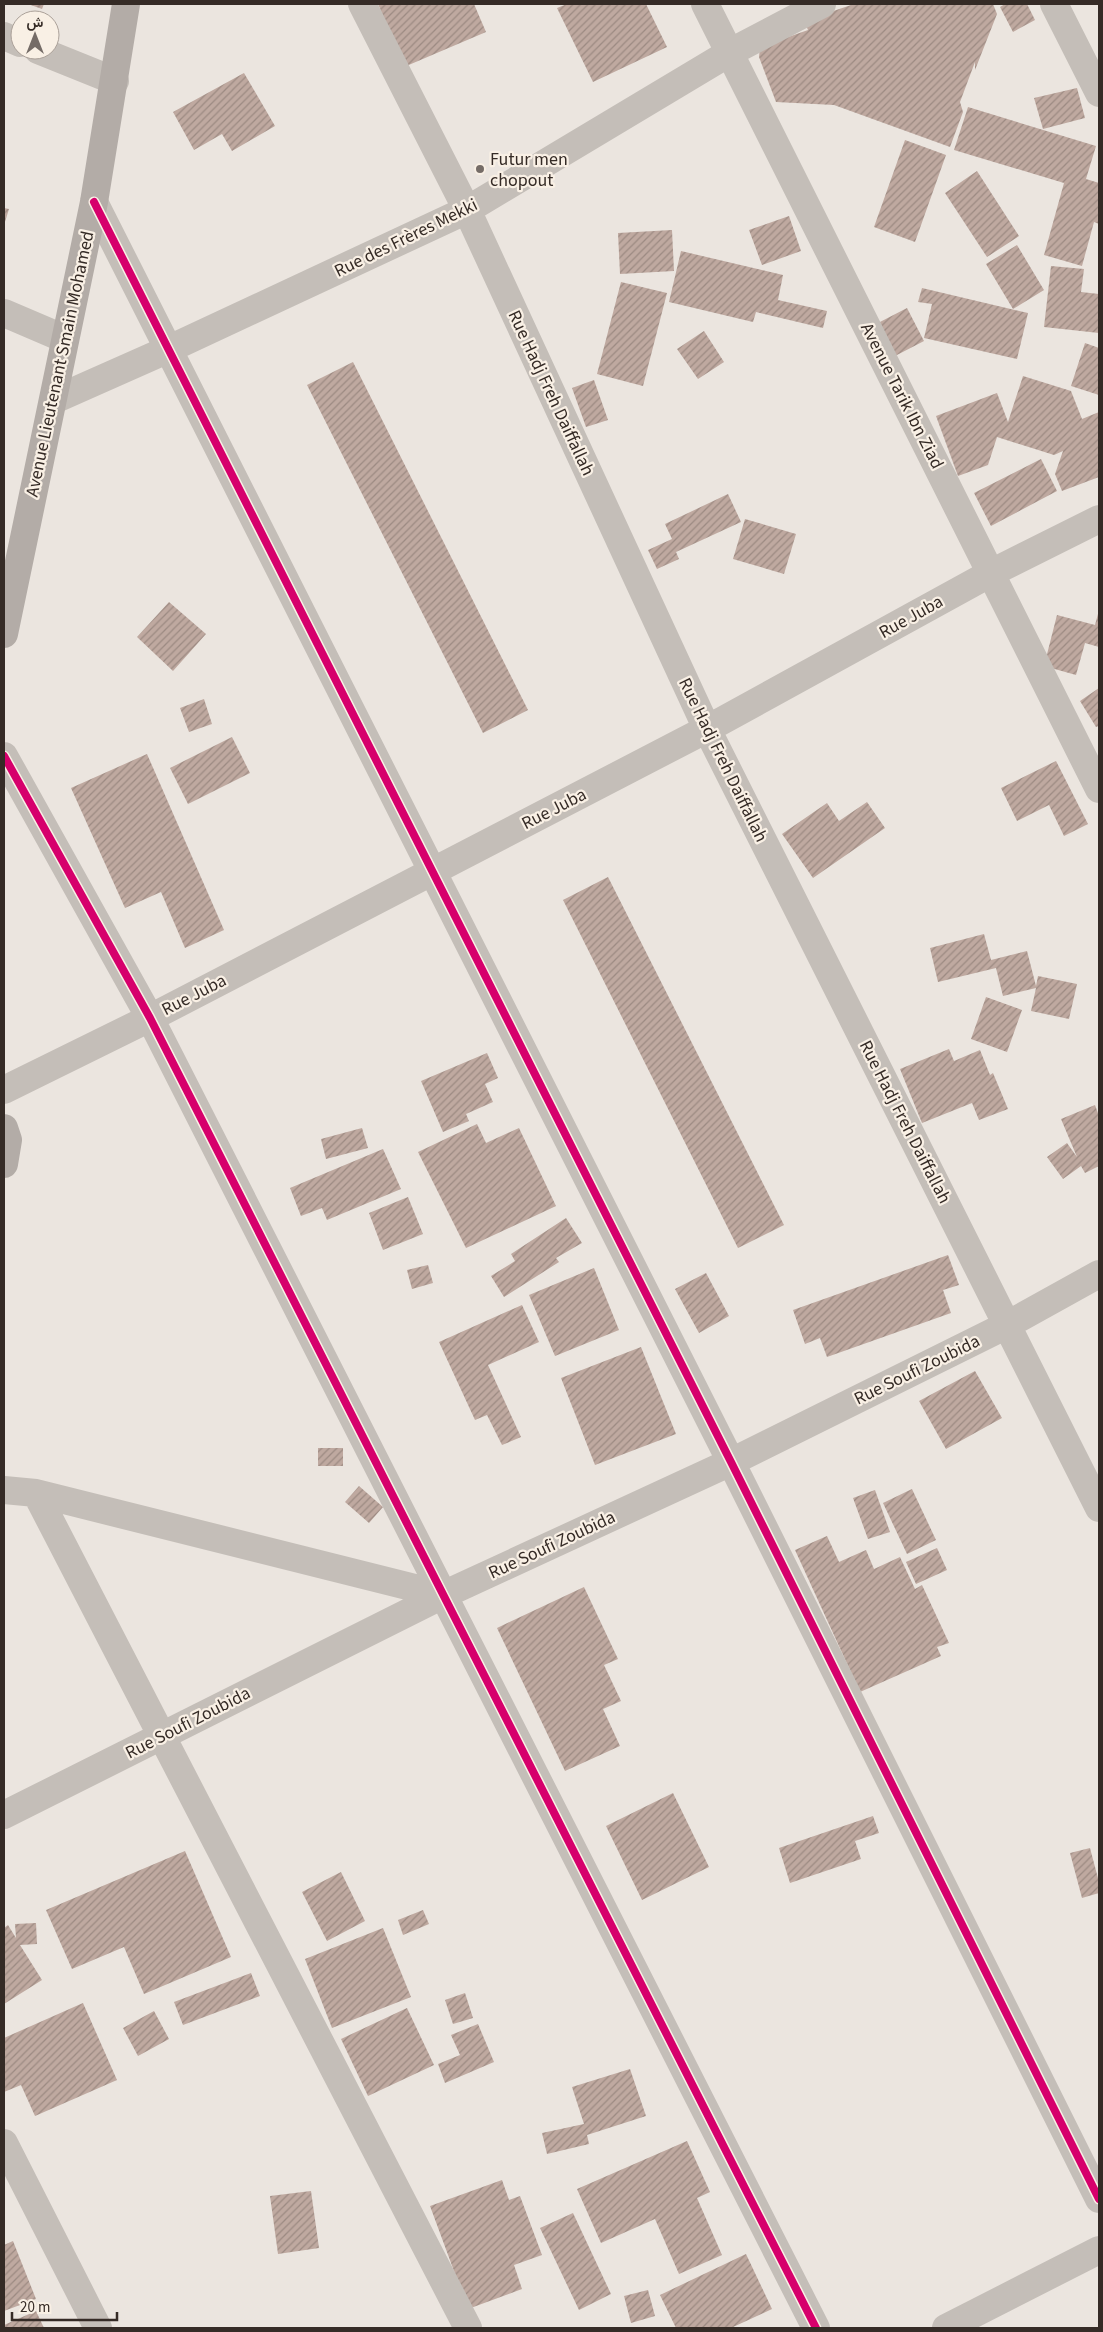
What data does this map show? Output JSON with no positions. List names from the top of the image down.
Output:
{
  "streets": {
    "main road": ["Avenue Lieutenant Smain Mohamed"],
    "street": [
      "Rue des Frères Mekki",
      "Rue Hadj Freh Daiffallah",
      "Avenue Tarik Ibn Ziad",
      "Rue Juba",
      "Rue Soufi Zoubida"
    ]
  },
  "crossings": [
    ["Rue des Frères Mekki", "Avenue Lieutenant Smain Mohamed"],
    ["Rue des Frères Mekki", "Rue Hadj Freh Daiffallah"],
    ["Rue des Frères Mekki", "Avenue Tarik Ibn Ziad"],
    ["Rue Hadj Freh Daiffallah", "Rue Juba"],
    ["Rue Hadj Freh Daiffallah", "Rue Soufi Zoubida"],
    ["Avenue Tarik Ibn Ziad", "Rue Juba"]
  ],
  "places": ["Futur men chopout"],
  "scale_bar": "20 m",
  "north": "top"
}
